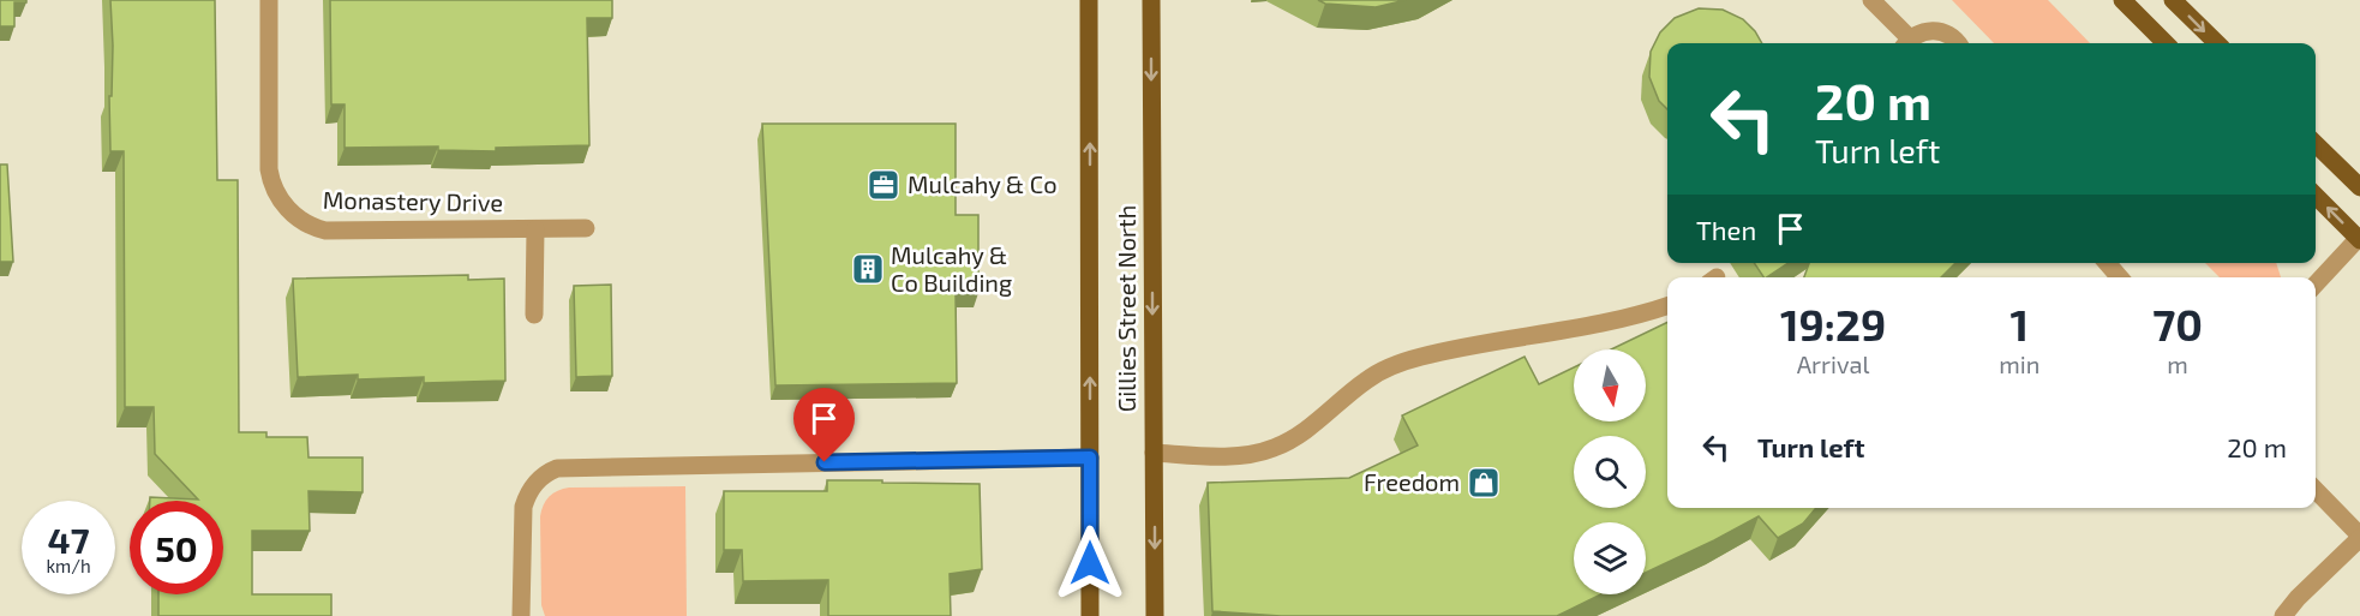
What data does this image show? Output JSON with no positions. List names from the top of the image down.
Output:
{
  "streets": {
    "main road": ["Gillies Street North"],
    "street": ["Monastery Drive"]
  },
  "places": {
    "office": ["Mulcahy & Co"],
    "building": ["Mulcahy & Co Building"],
    "shop": ["Freedom"]
  },
  "north": "bottom",
  "page": {
    "turn": ["20 m", "Turn left"],
    "then": "Then",
    "eta": [
      "19:29",
      "Arrival",
      "1",
      "min",
      "70",
      "m"
    ],
    "list": [
      {
        "name": "Turn left",
        "value": "20 m"
      }
    ],
    "speed": "47 km/h",
    "limit": "50"
  }
}
